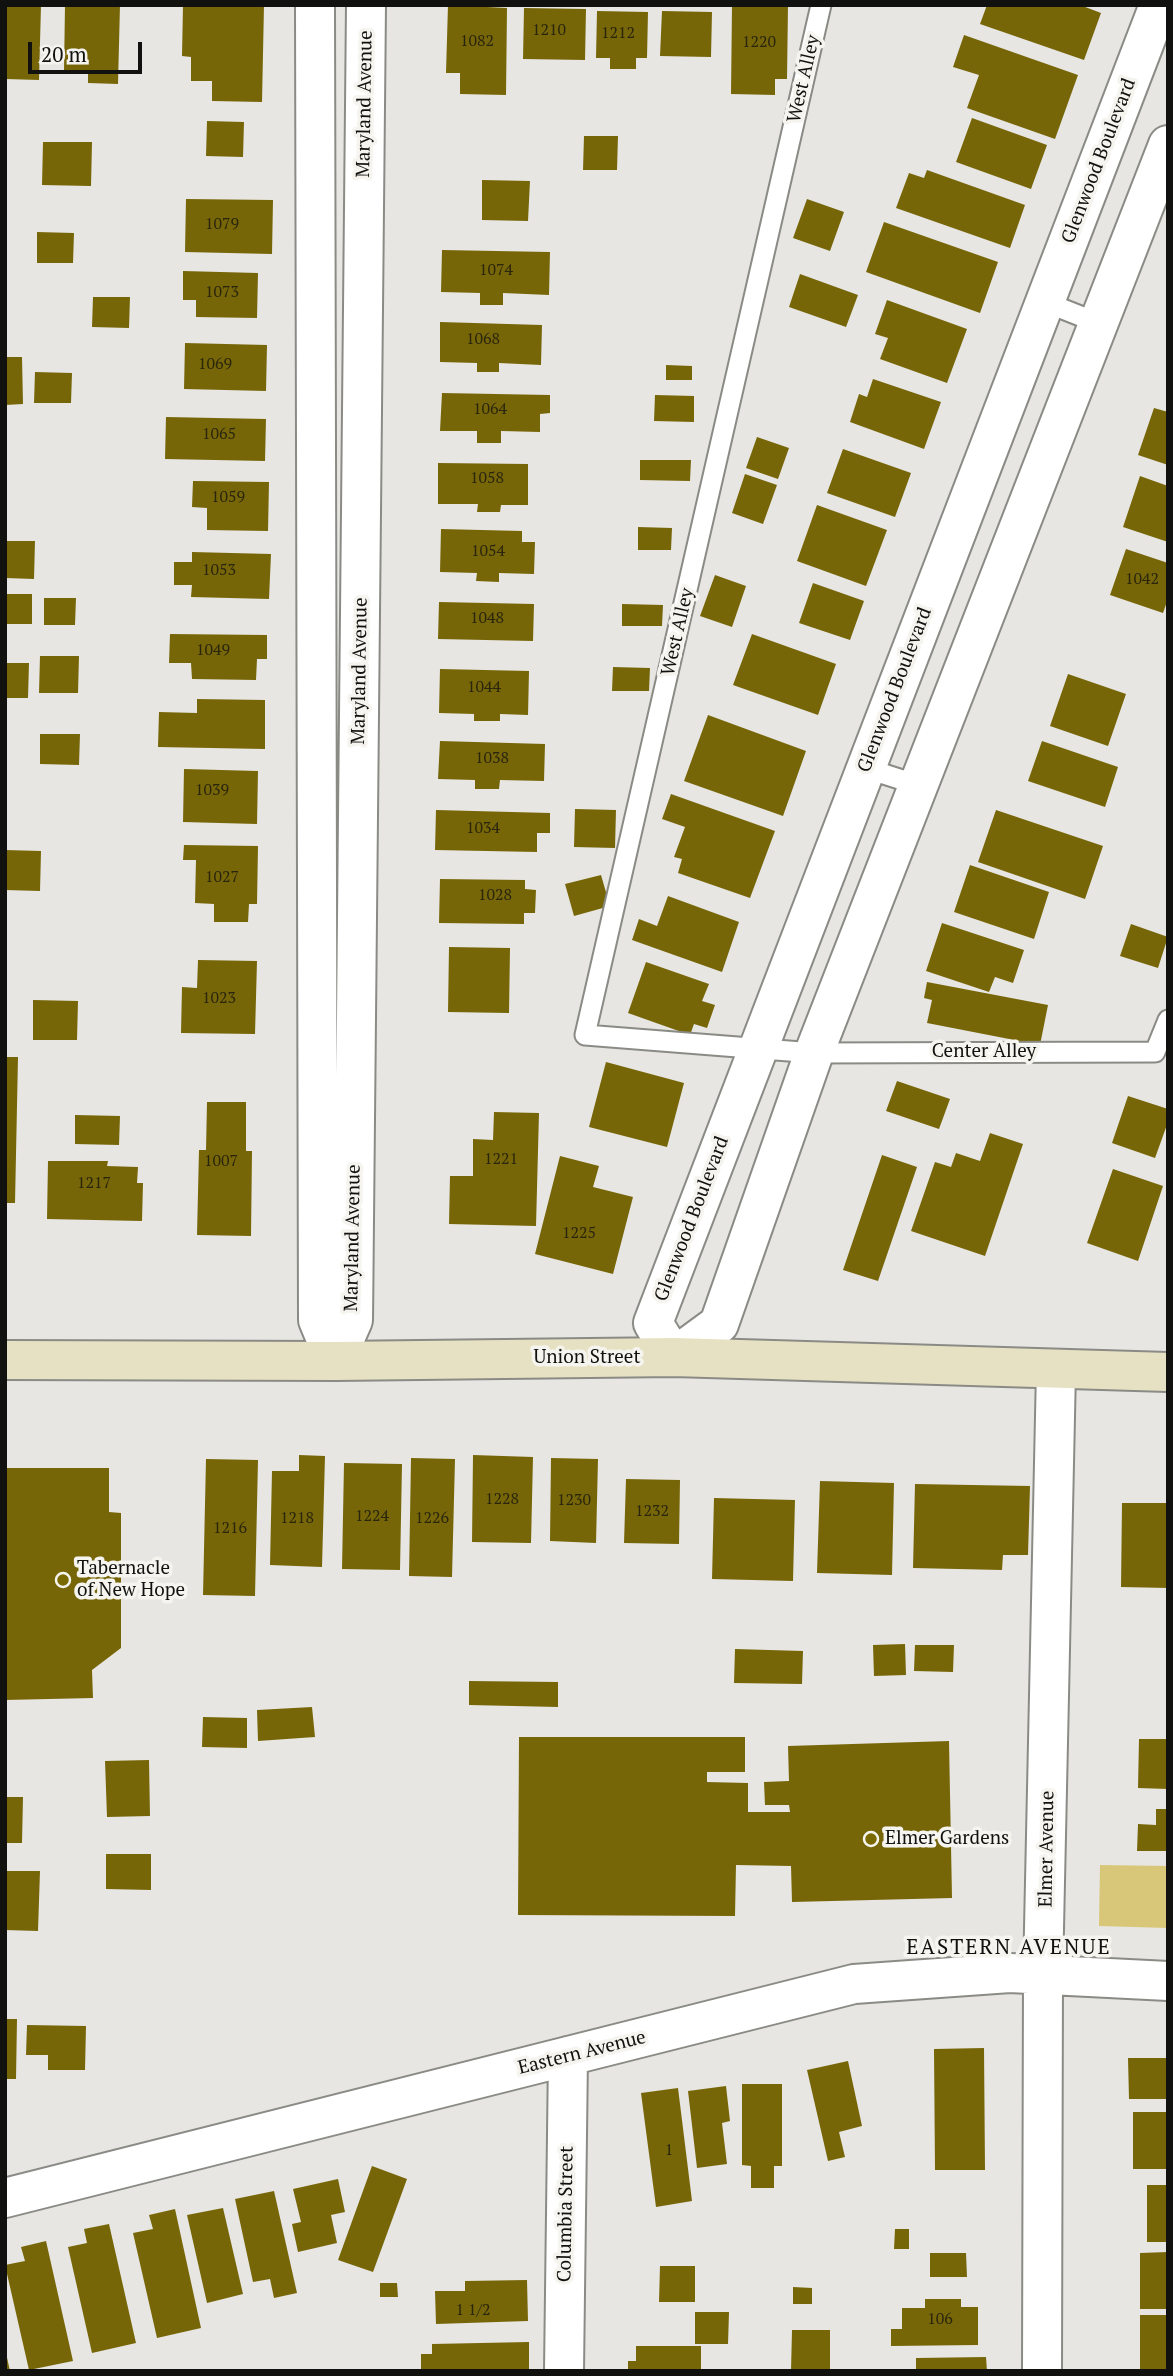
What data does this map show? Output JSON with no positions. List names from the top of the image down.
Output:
{
  "streets": {
    "main road": ["Union Street"],
    "street": [
      "Maryland Avenue",
      "Glenwood Boulevard",
      "Elmer Avenue",
      "Eastern Avenue",
      "Columbia Street"
    ],
    "lane": ["West Alley", "Center Alley"]
  },
  "crossings": [
    ["West Alley", "Glenwood Boulevard"],
    ["West Alley", "Center Alley"],
    ["Maryland Avenue", "Union Street"],
    ["Glenwood Boulevard", "Union Street"],
    ["Union Street", "Elmer Avenue"],
    ["Elmer Avenue", "Eastern Avenue"],
    ["Eastern Avenue", "Columbia Street"]
  ],
  "districts": ["EASTERN AVENUE"],
  "places": ["Tabernacle of New Hope", "Elmer Gardens"],
  "house_numbers": [
    "1210",
    "1212",
    "1082",
    "1220",
    "1079",
    "1074",
    "1073",
    "1068",
    "1069",
    "1064",
    "1065",
    "1058",
    "1059",
    "1054",
    "1053",
    "1042",
    "1048",
    "1049",
    "1044",
    "1038",
    "1039",
    "1034",
    "1027",
    "1028",
    "1023",
    "1221",
    "1007",
    "1217",
    "1225",
    "1228",
    "1230",
    "1232",
    "1224",
    "1218",
    "1226",
    "1216",
    "1",
    "1 1/2",
    "106"
  ],
  "scale_bar": "20 m"
}
